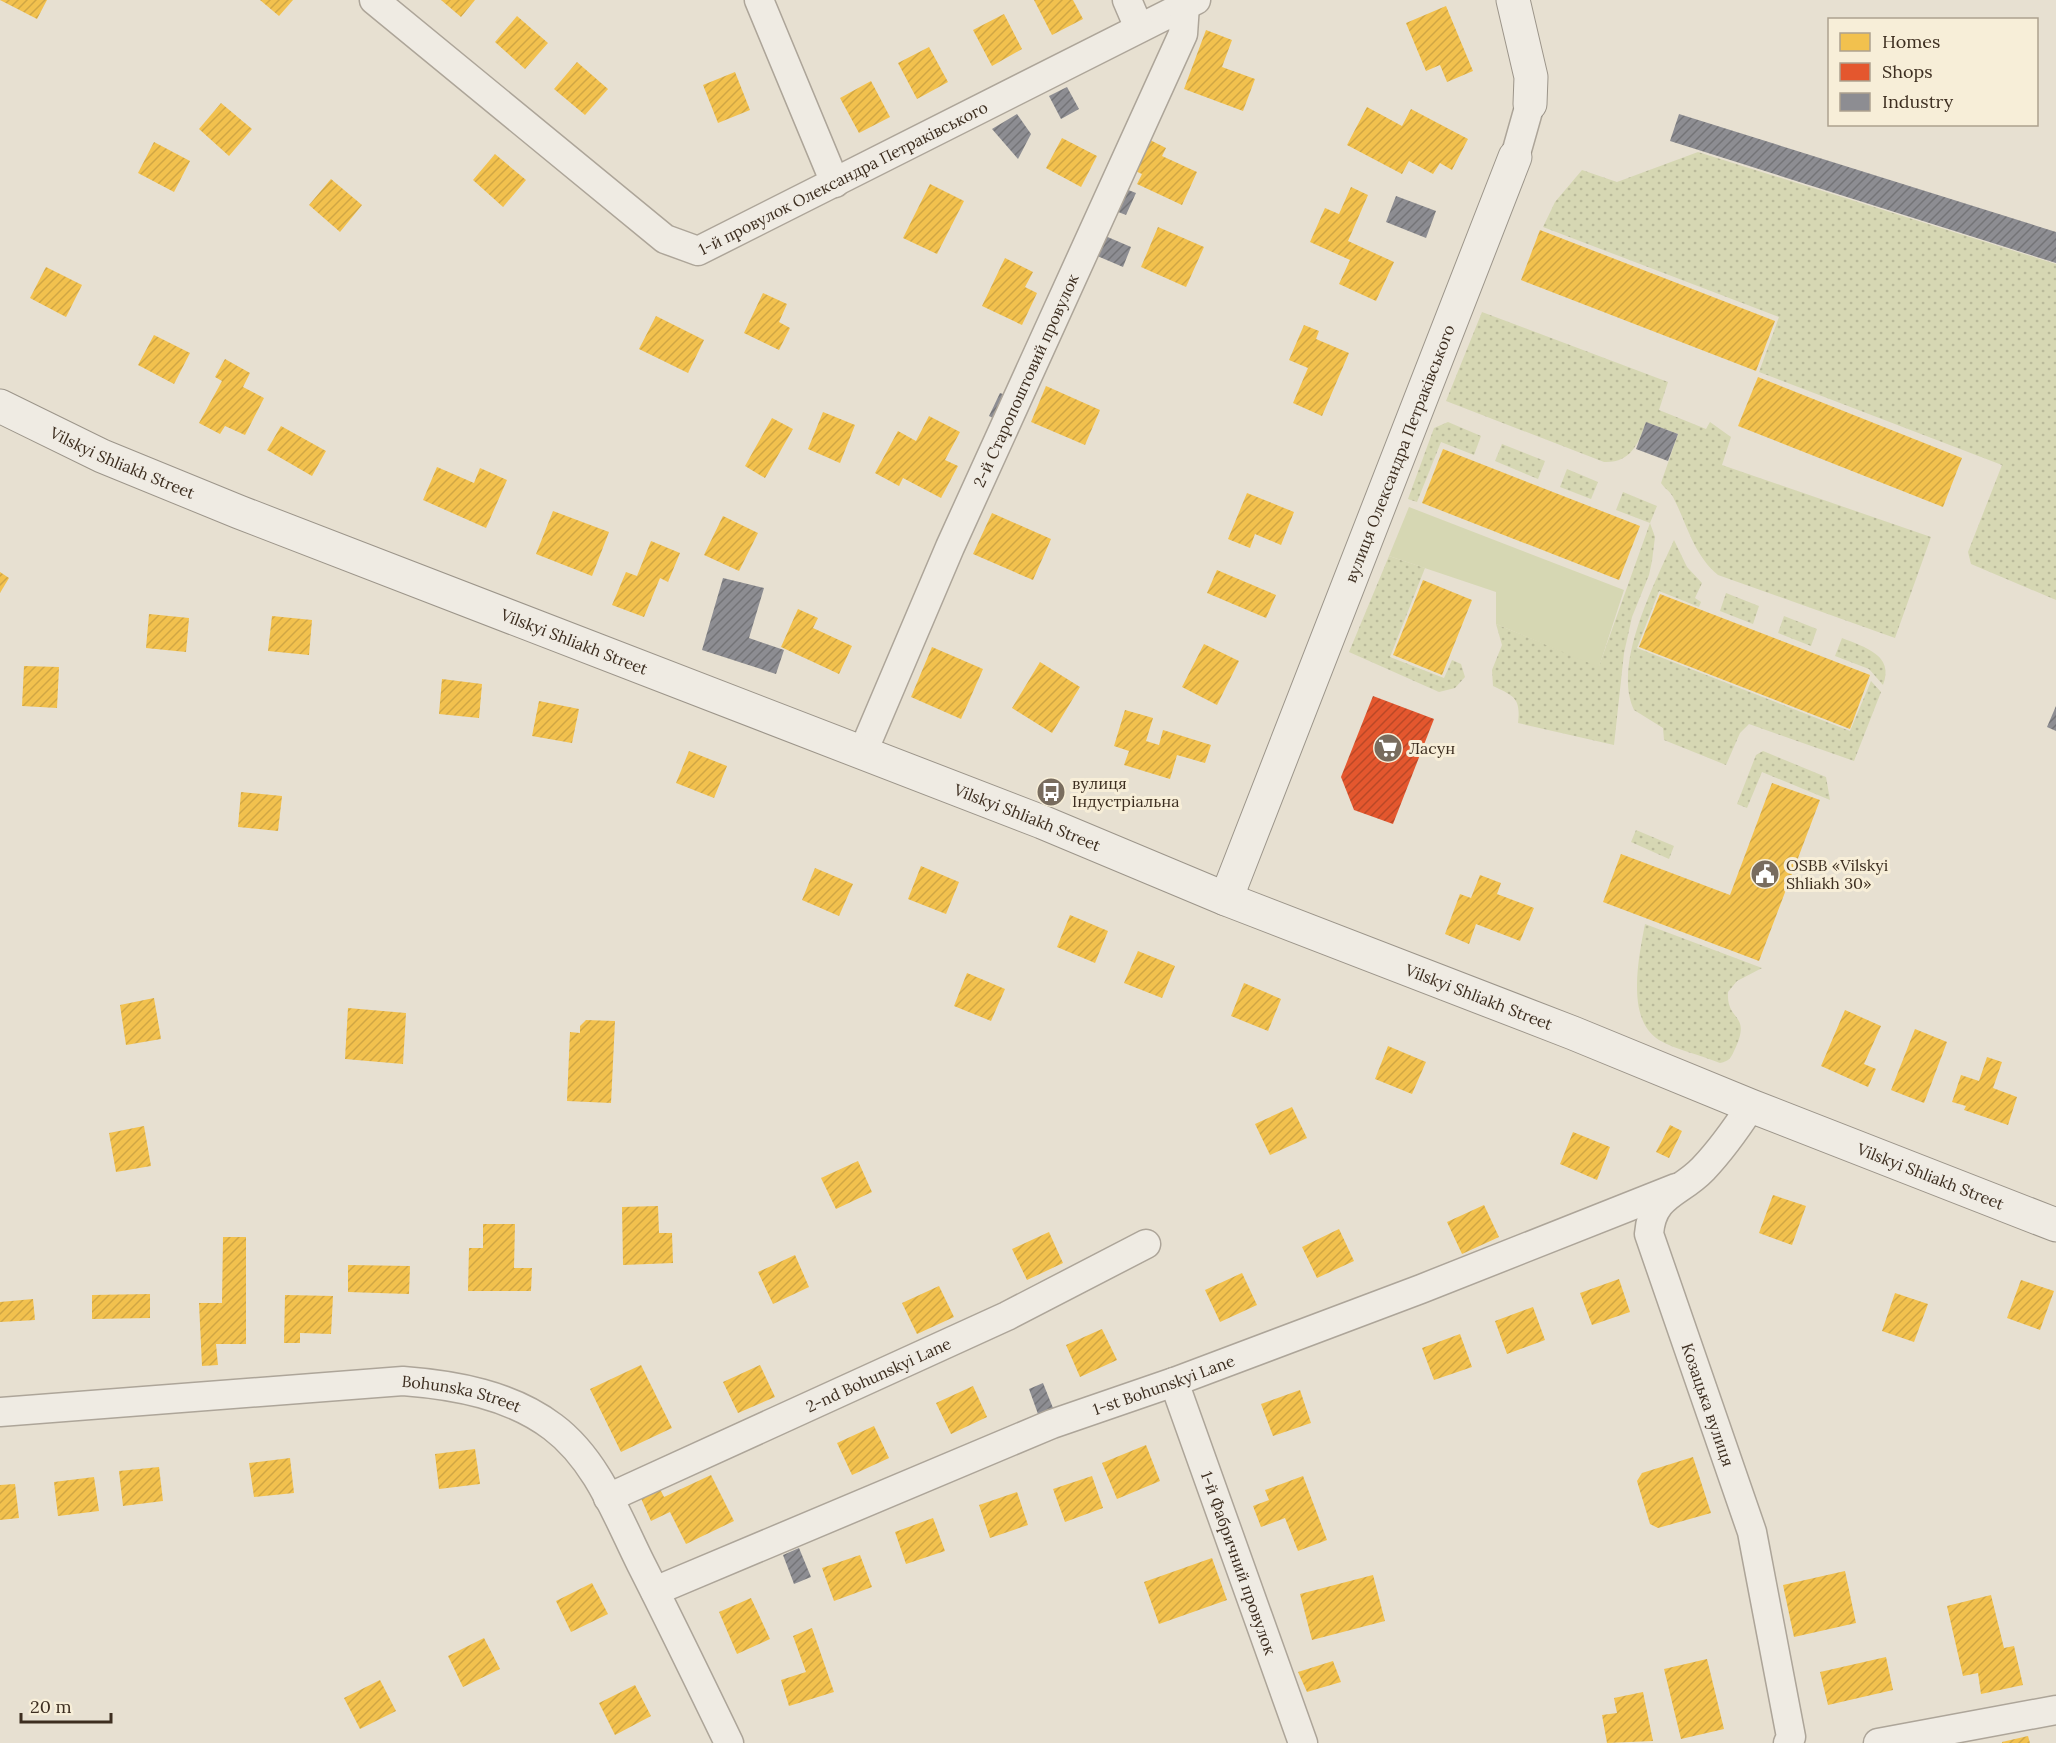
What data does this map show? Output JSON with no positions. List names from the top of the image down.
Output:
{
  "streets": {
    "street": [
      "1-й провулок Олександра Петраківського",
      "2-й Старопоштовий провулок",
      "вулиця Олександра Петраківського",
      "Vilskyi Shliakh Street",
      "2-nd Bohunskyi Lane",
      "1-st Bohunskyi Lane",
      "Bohunska Street",
      "Козацька вулиця",
      "1-й Фабричний провулок"
    ]
  },
  "crossings": [
    ["1-й провулок Олександра Петраківського", "2-й Старопоштовий провулок"],
    ["2-й Старопоштовий провулок", "Vilskyi Shliakh Street"],
    ["вулиця Олександра Петраківського", "Vilskyi Shliakh Street"],
    ["Vilskyi Shliakh Street", "Козацька вулиця"],
    ["2-nd Bohunskyi Lane", "Bohunska Street"],
    ["1-st Bohunskyi Lane", "Bohunska Street"],
    ["1-st Bohunskyi Lane", "Козацька вулиця"],
    ["1-st Bohunskyi Lane", "1-й Фабричний провулок"]
  ],
  "places": {
    "supermarket": ["Ласун"],
    "bus stop": ["вулиця Індустріальна"],
    "public building": ["OSBB «Vilskyi Shliakh 30»"]
  },
  "legend": ["Homes", "Shops", "Industry"],
  "scale_bar": "20 m"
}
